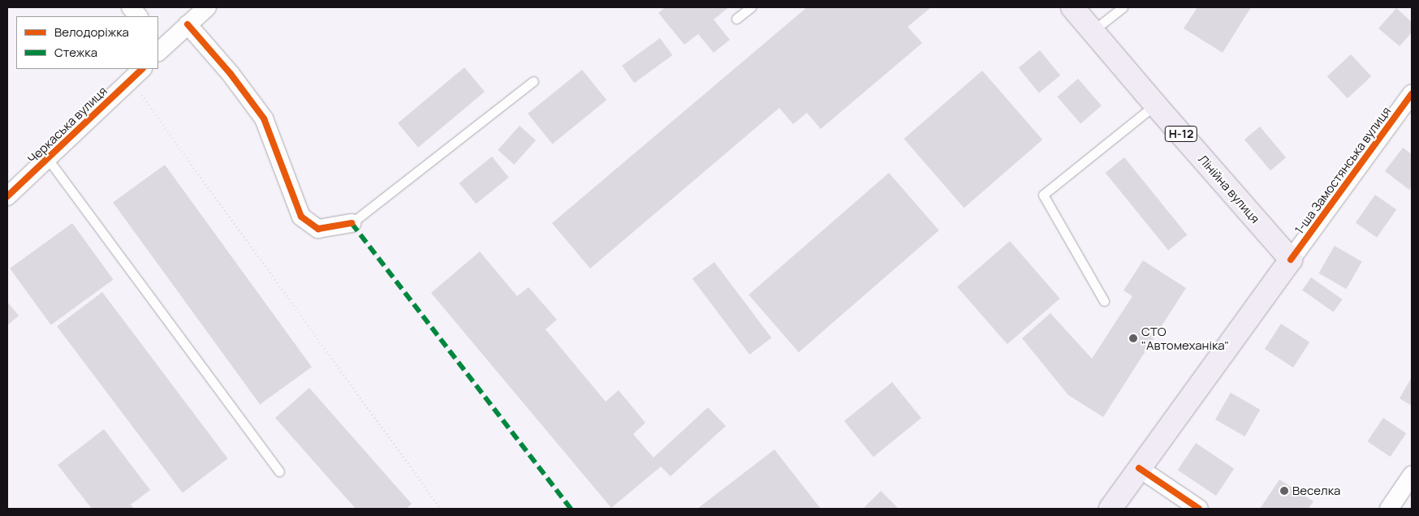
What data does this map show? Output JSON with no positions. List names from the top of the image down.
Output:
{
  "streets": {
    "main road": ["Н-12", "1-ша Замостянська вулиця", "Лінійна вулиця"],
    "street": ["Черкаська вулиця"]
  },
  "crossings": [
    ["1-ша Замостянська вулиця", "Лінійна вулиця"]
  ],
  "places": ["СТО \"Автомеханіка\"", "Веселка"],
  "legend": ["Велодоріжка", "Стежка"]
}
